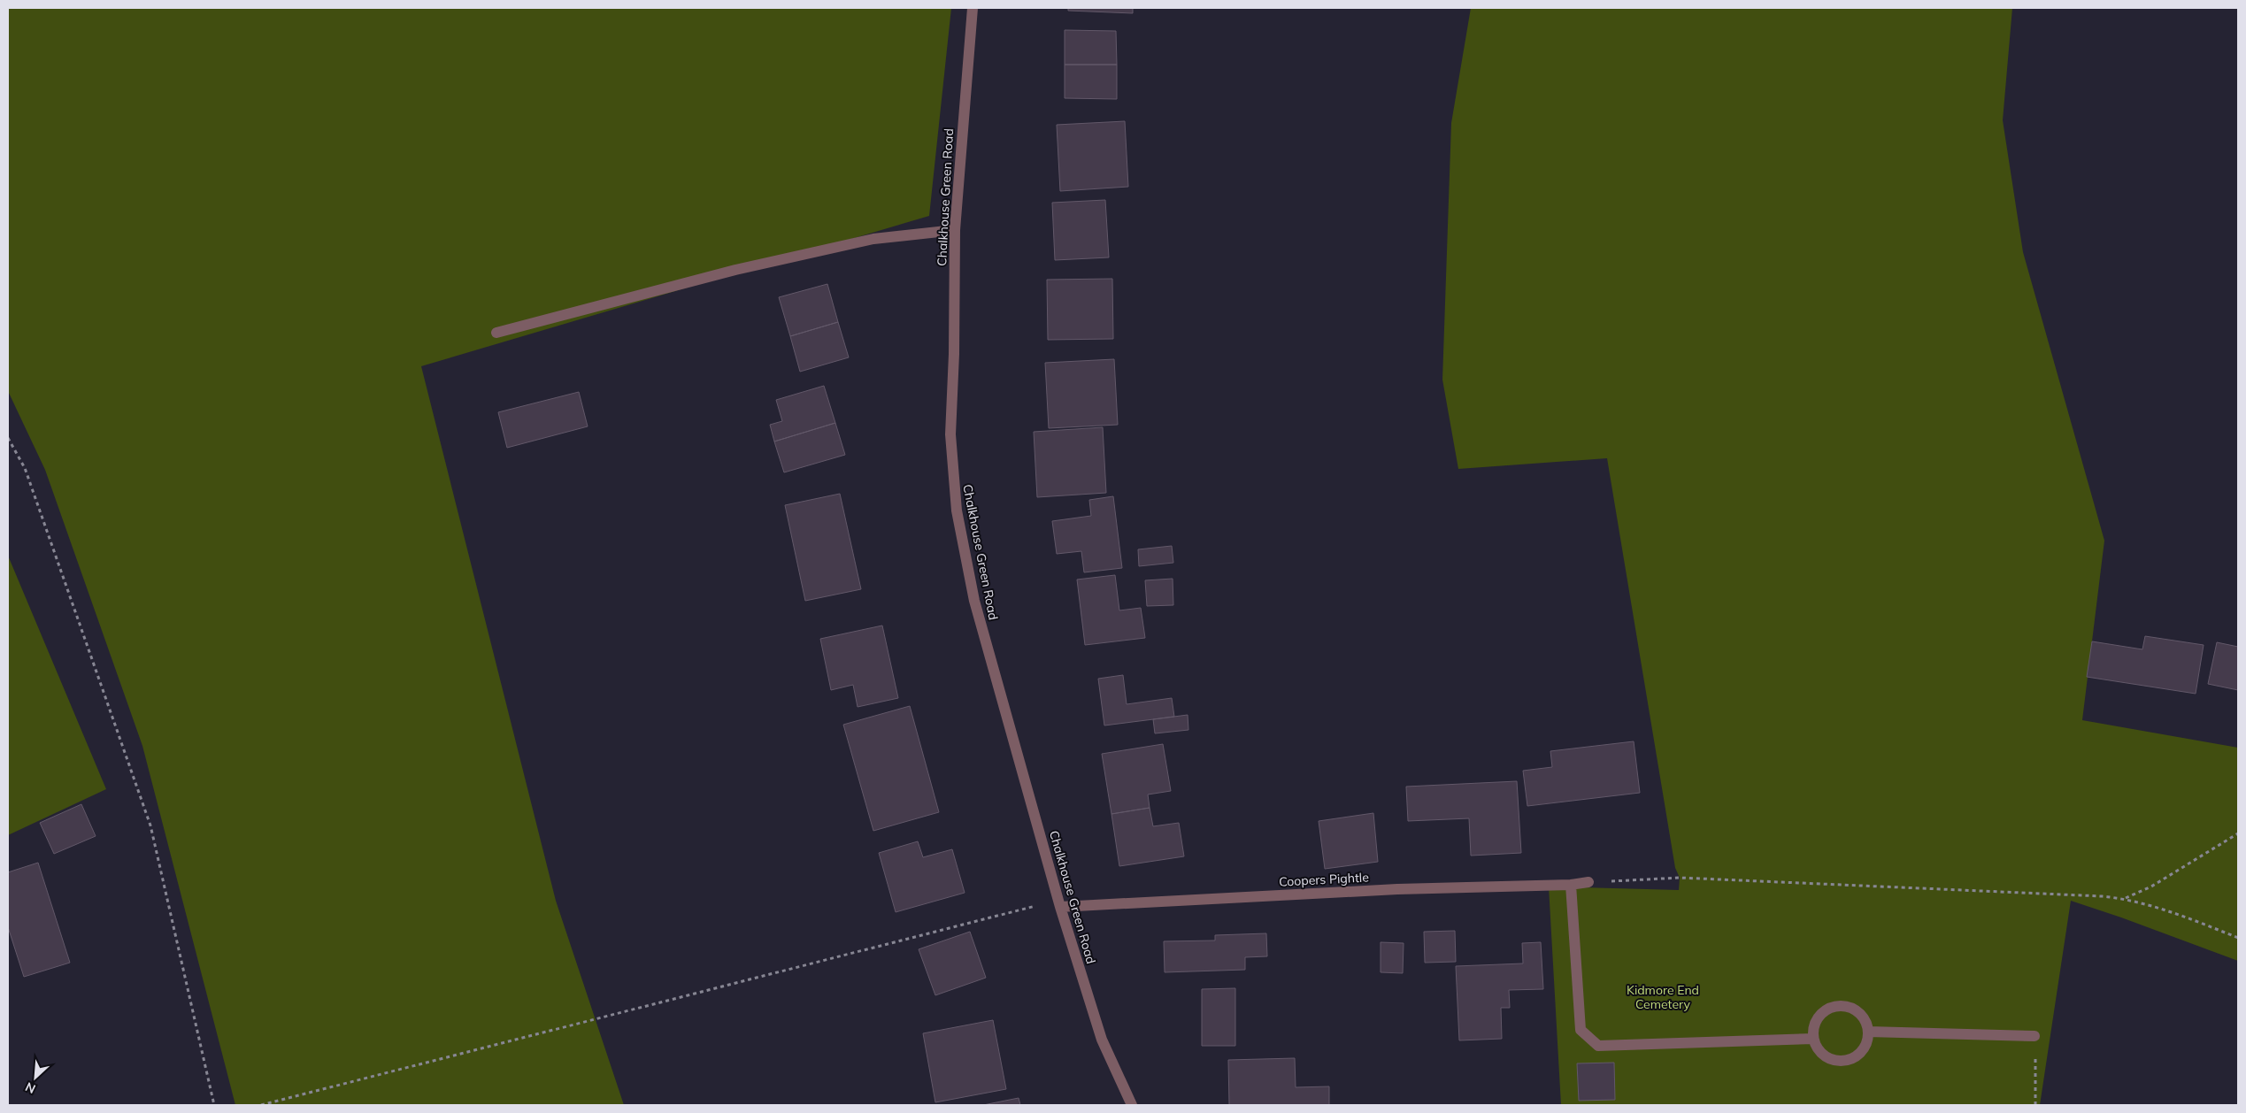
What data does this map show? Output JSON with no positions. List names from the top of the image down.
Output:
{
  "streets": {
    "street": ["Chalkhouse Green Road", "Coopers Pightle"]
  },
  "crossings": [
    ["Chalkhouse Green Road", "Coopers Pightle"]
  ],
  "parks": ["Kidmore End Cemetery"],
  "north": "bottom left"
}
